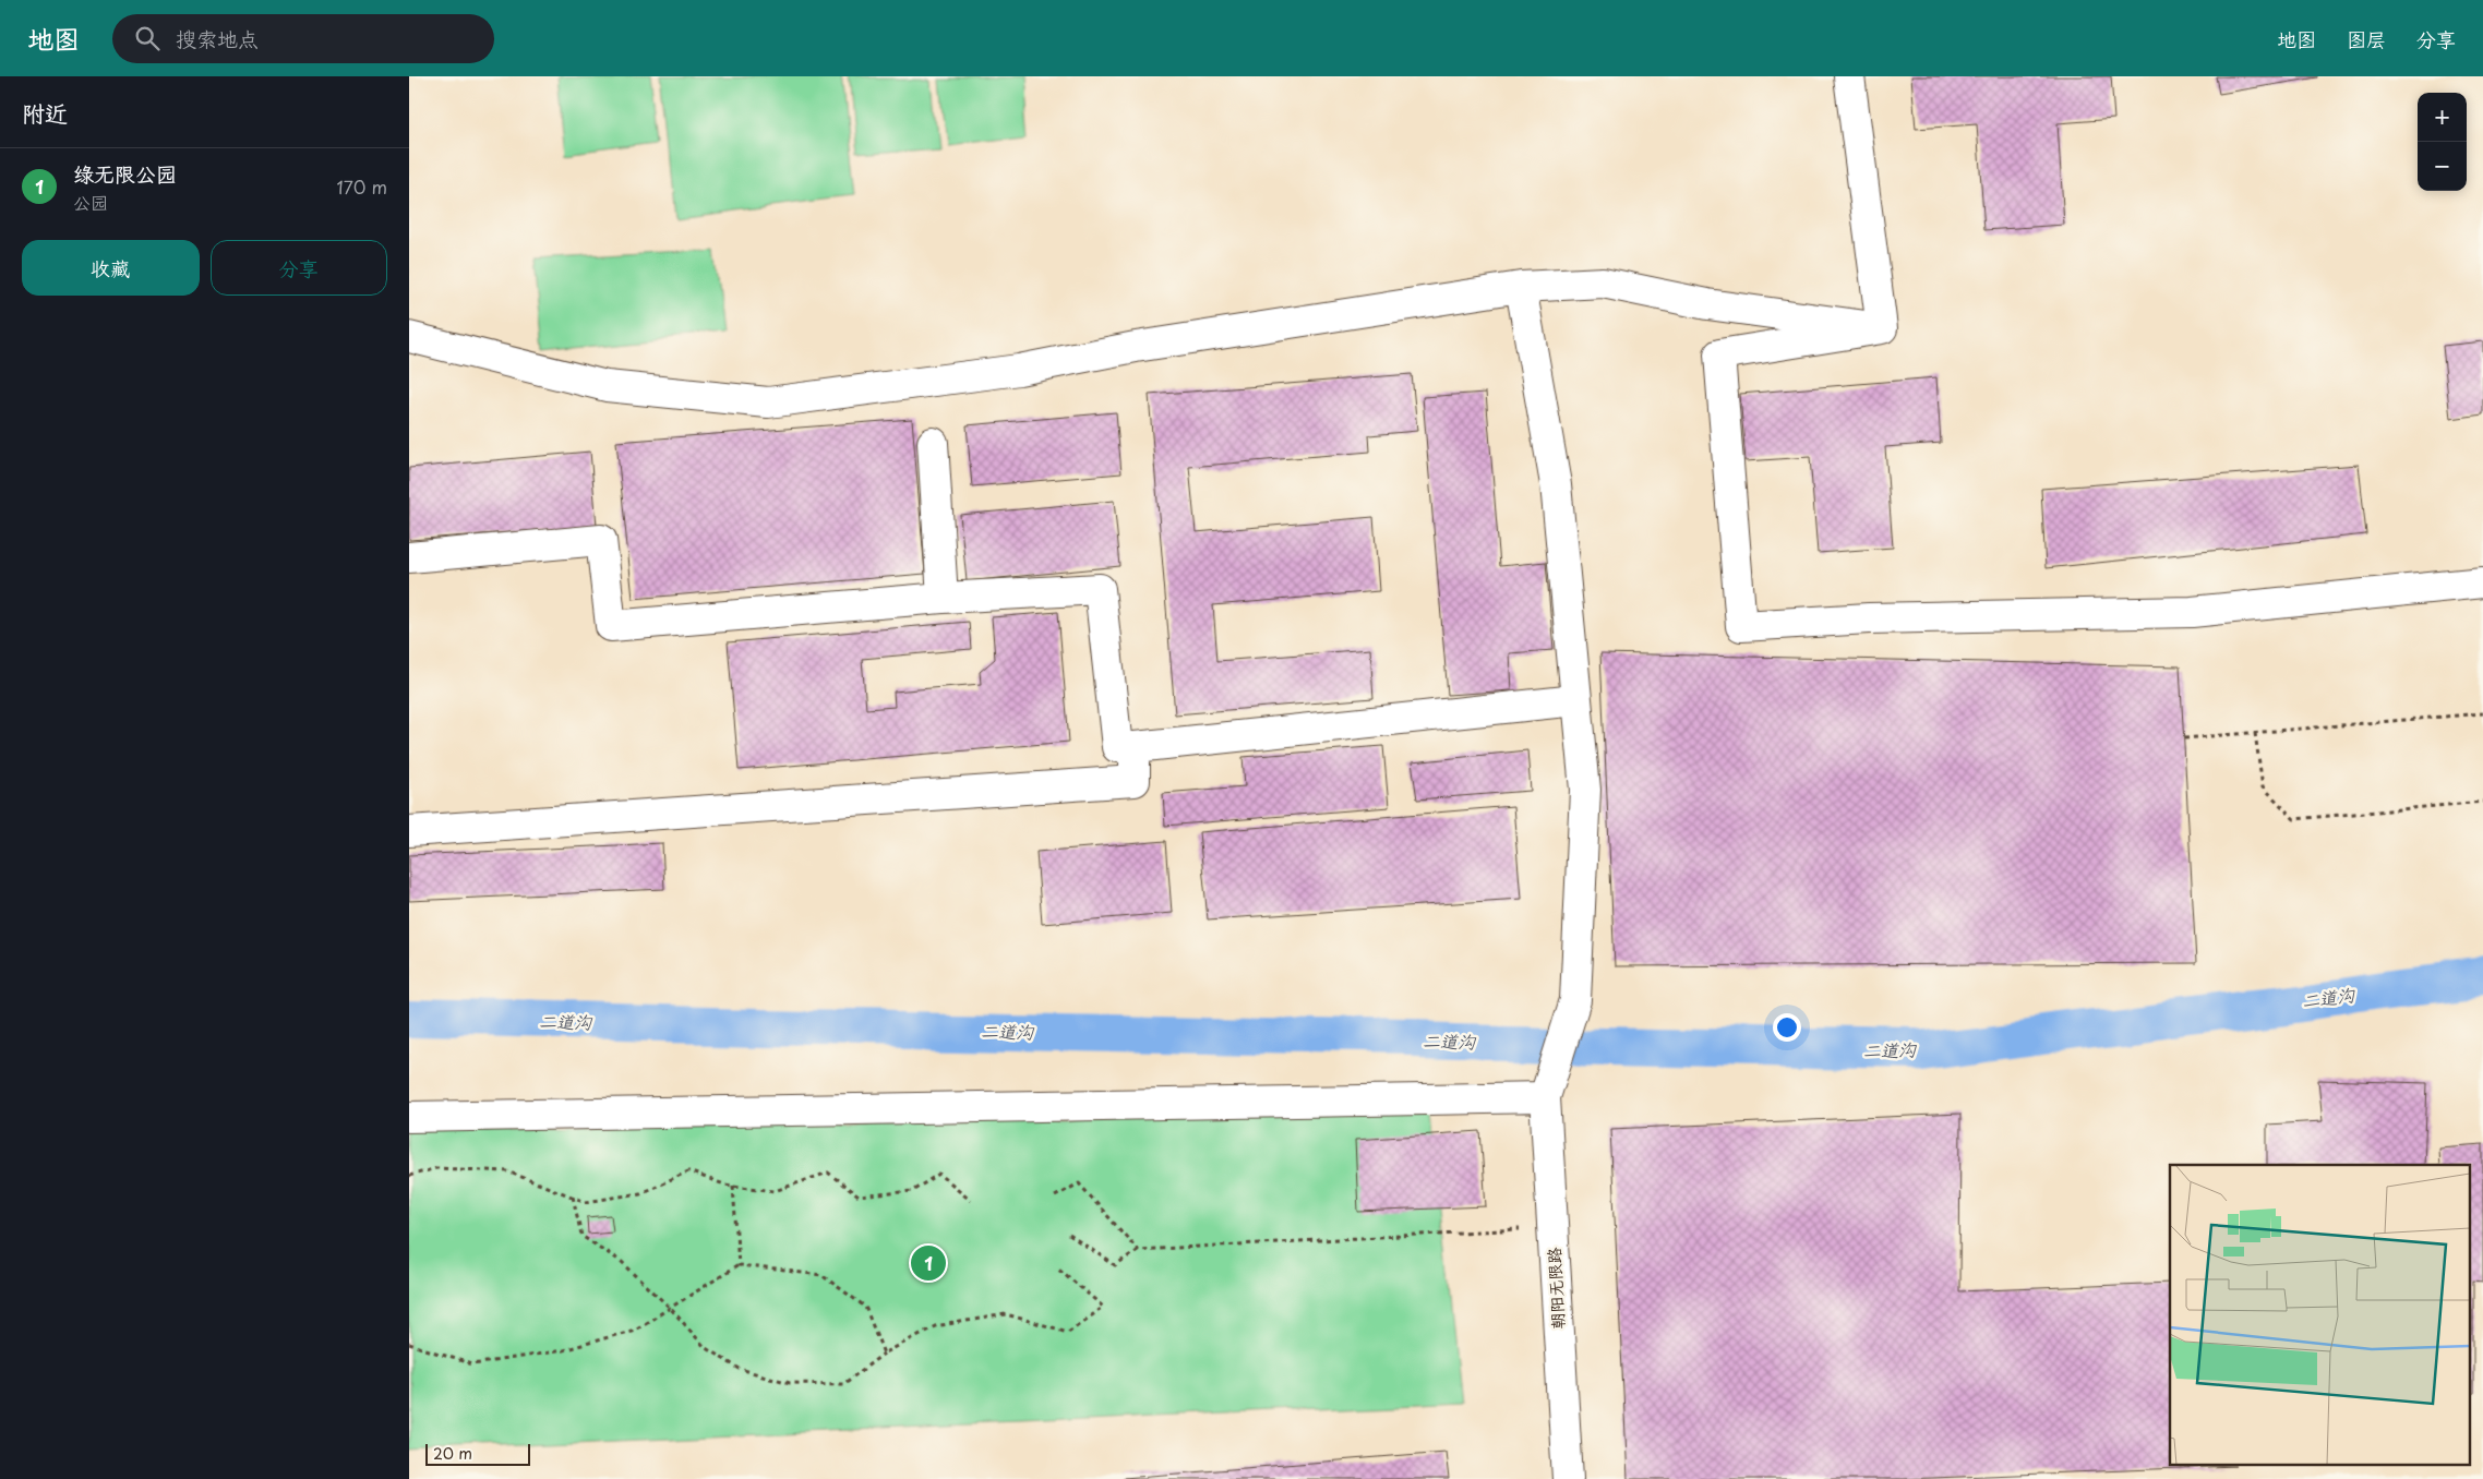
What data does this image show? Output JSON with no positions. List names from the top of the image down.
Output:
{
  "streets": {
    "street": ["朝阳无限路"]
  },
  "water": ["二道沟"],
  "scale_bar": "20 m",
  "page": {
    "header": "地图",
    "search": "搜索地点",
    "nav": ["地图", "图层", "分享"],
    "heading": "附近",
    "map_buttons": ["+", "−"],
    "list": [
      {
        "mark": "1",
        "name": "绿无限公园",
        "note": "公园",
        "value": "170 m"
      }
    ],
    "buttons": ["收藏", "分享"],
    "pins": "1",
    "scale": "20 m"
  }
}
